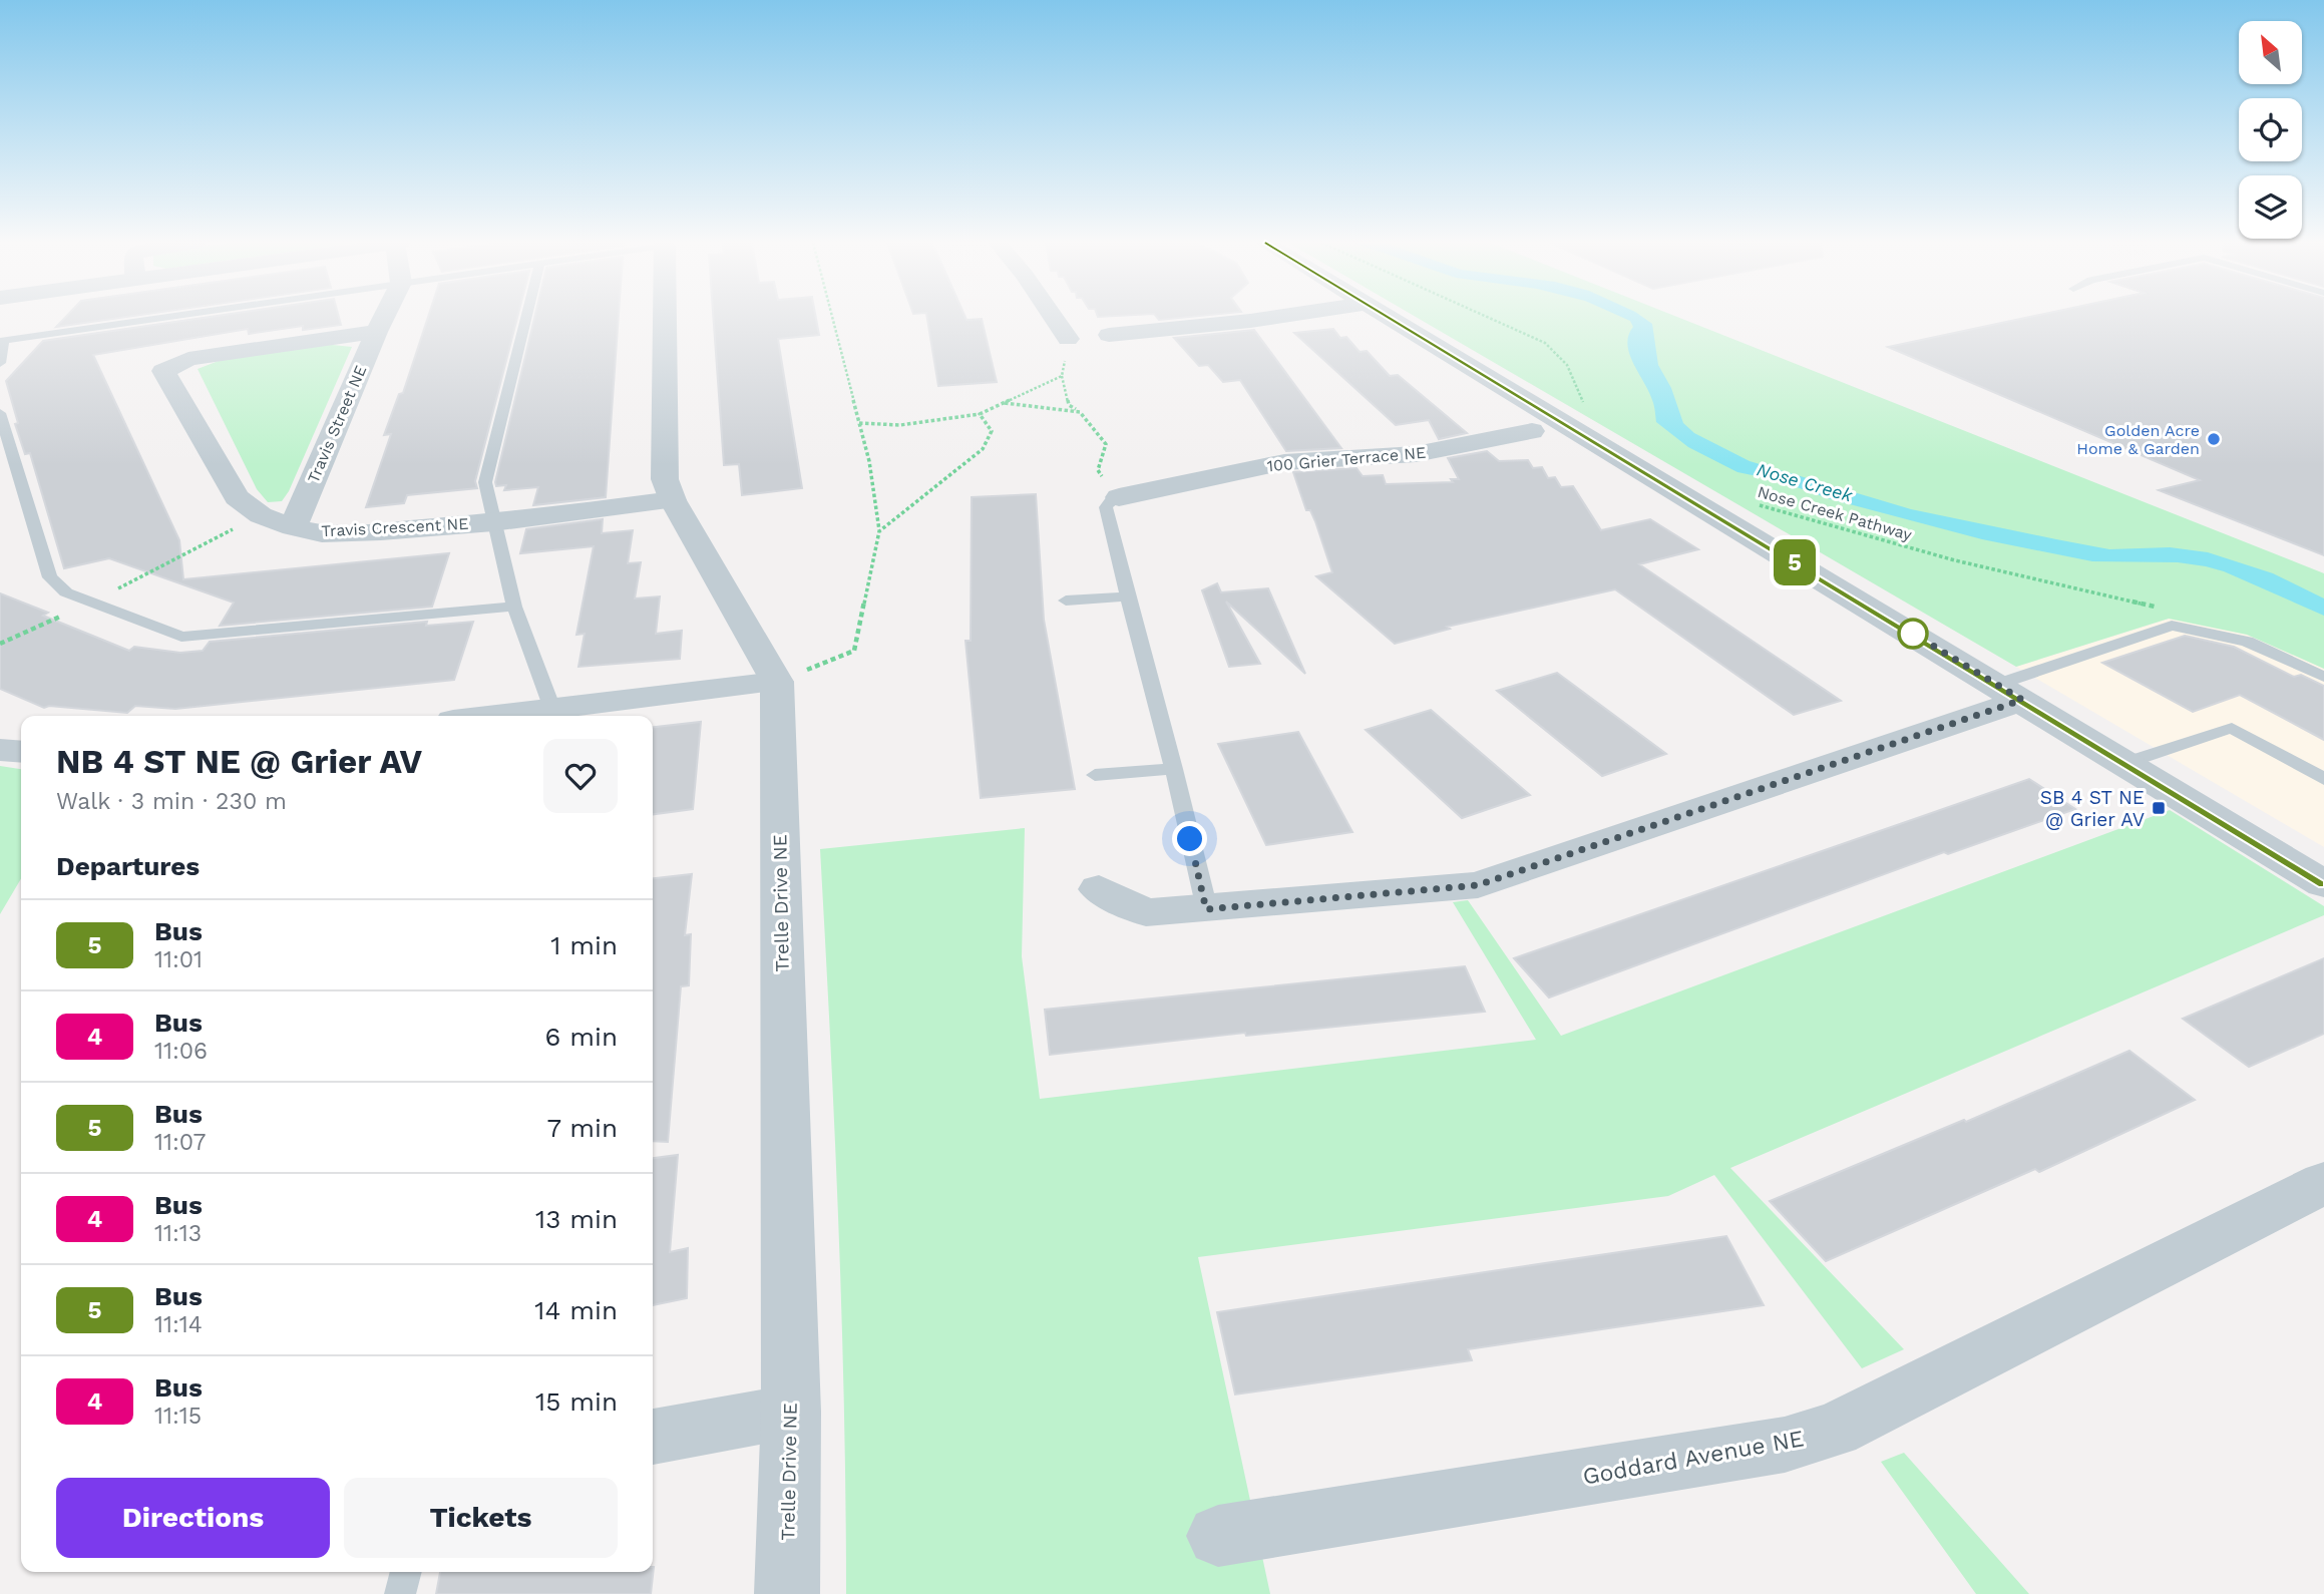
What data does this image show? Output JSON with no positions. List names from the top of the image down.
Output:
{
  "streets": {
    "street": [
      "Travis Street NE",
      "100 Grier Terrace NE",
      "Travis Crescent NE",
      "Trelle Drive NE",
      "Goddard Avenue NE"
    ],
    "path": ["Nose Creek Pathway"]
  },
  "crossings": [
    ["Travis Street NE", "Travis Crescent NE"],
    ["Travis Crescent NE", "Trelle Drive NE"]
  ],
  "water": ["Nose Creek"],
  "places": {
    "other": ["Golden Acre Home & Garden"],
    "transit": ["SB 4 ST NE @ Grier AV"]
  },
  "lines": ["bus line 5"],
  "north": "top left",
  "page": {
    "on_map": "5",
    "heading": [
      ["NB 4 ST NE @ Grier AV", "Walk · 3 min · 230 m"],
      "Departures"
    ],
    "list": [
      {
        "mark": "5",
        "name": "Bus",
        "note": "11:01",
        "value": "1 min"
      },
      {
        "mark": "4",
        "name": "Bus",
        "note": "11:06",
        "value": "6 min"
      },
      {
        "mark": "5",
        "name": "Bus",
        "note": "11:07",
        "value": "7 min"
      },
      {
        "mark": "4",
        "name": "Bus",
        "note": "11:13",
        "value": "13 min"
      },
      {
        "mark": "5",
        "name": "Bus",
        "note": "11:14",
        "value": "14 min"
      },
      {
        "mark": "4",
        "name": "Bus",
        "note": "11:15",
        "value": "15 min"
      }
    ],
    "buttons": ["Directions", "Tickets"]
  }
}
